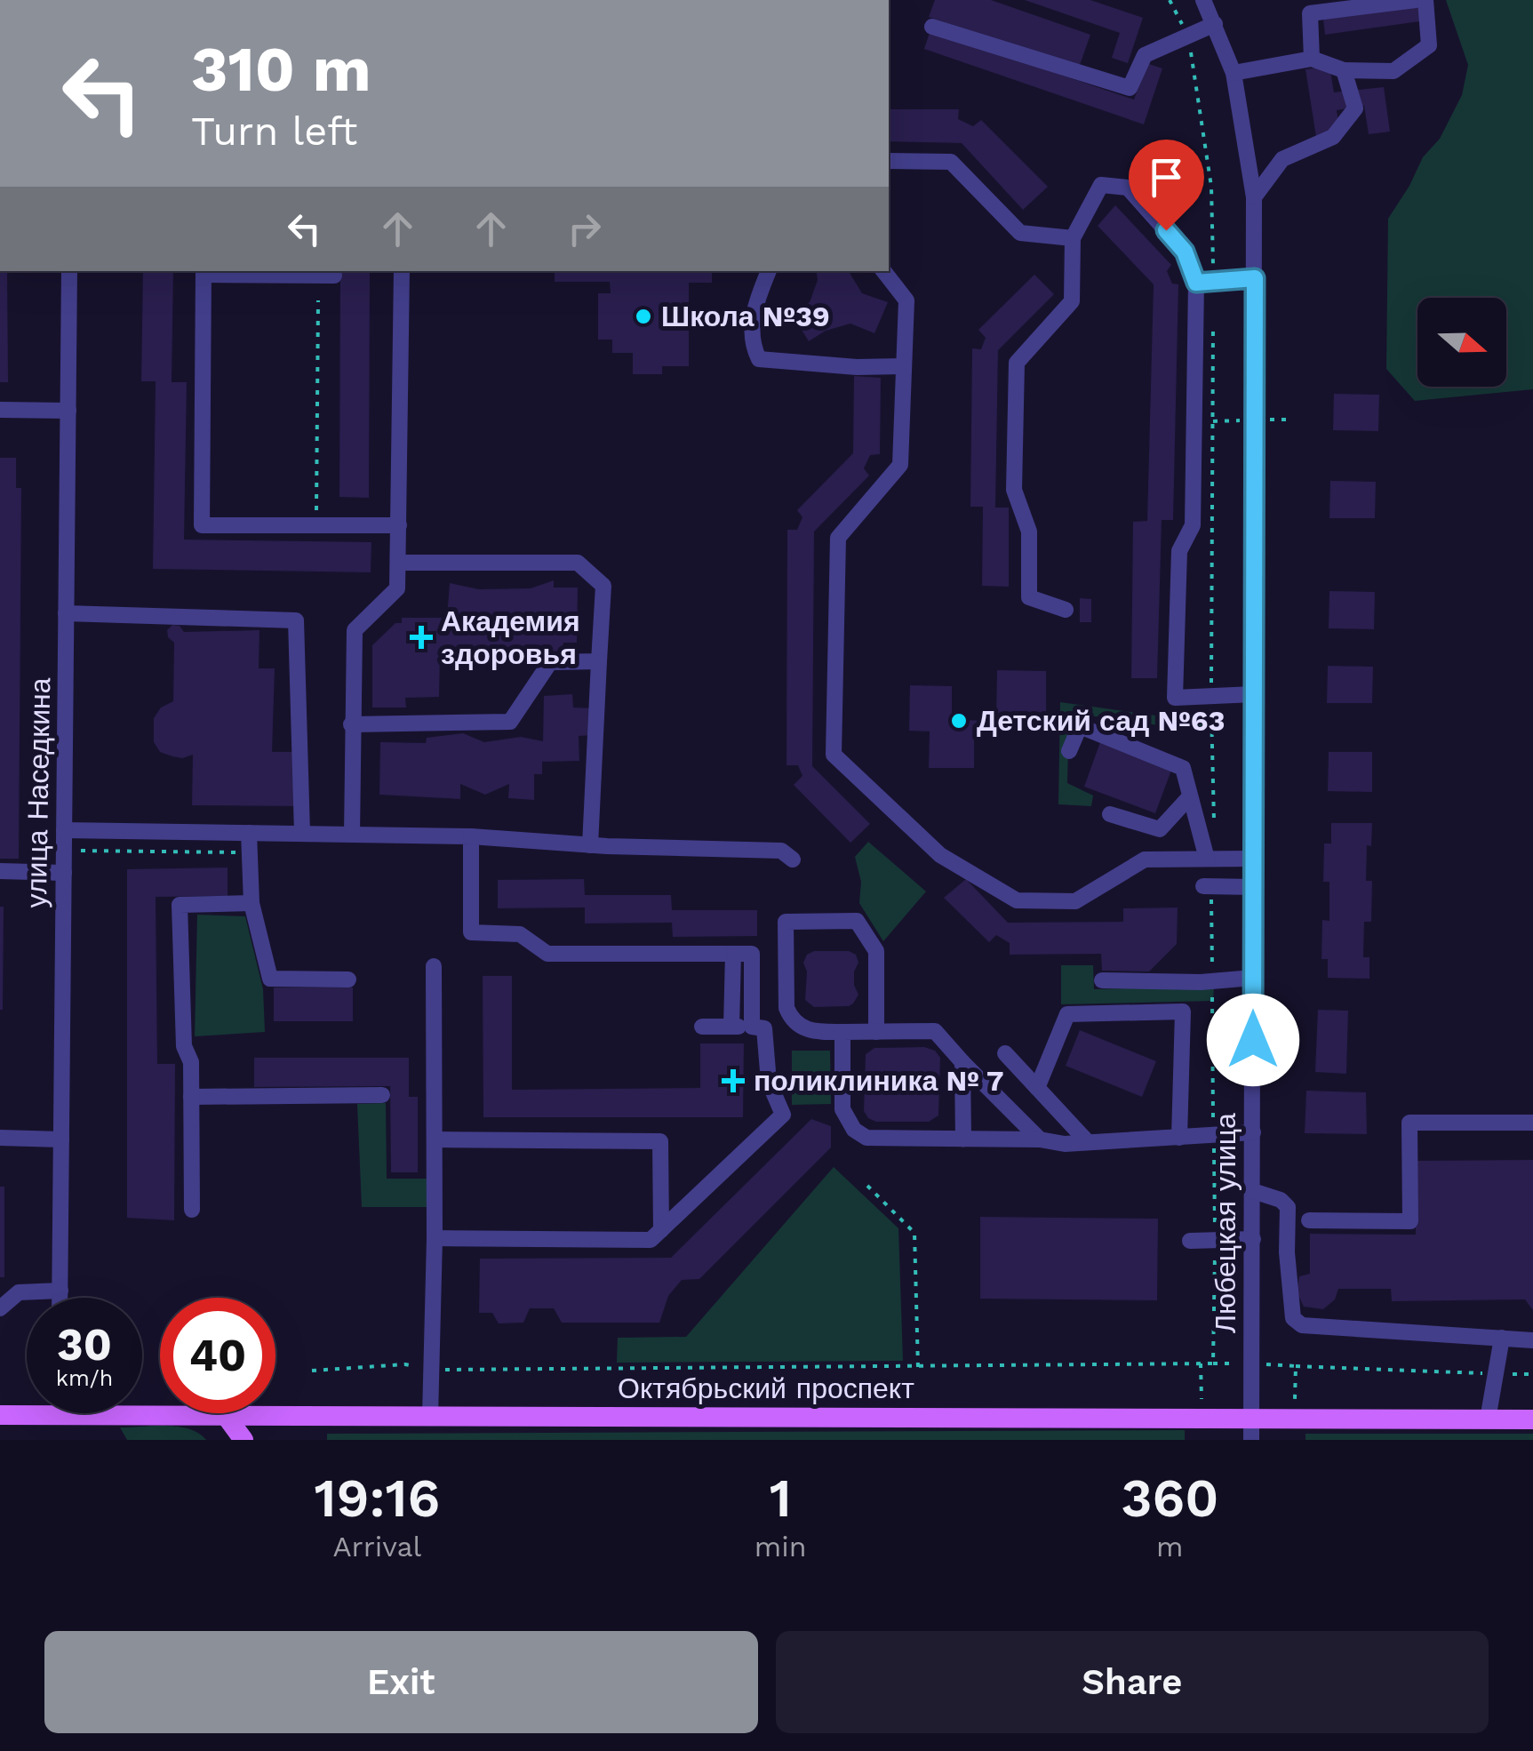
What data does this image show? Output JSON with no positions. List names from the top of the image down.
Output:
{
  "streets": {
    "main road": ["Октябрьский проспект"],
    "street": ["улица Наседкина", "Любецкая улица"]
  },
  "crossings": [
    ["Любецкая улица", "Октябрьский проспект"]
  ],
  "places": {
    "other": ["Школа №39", "Детский сад №63"],
    "health": ["Академия здоровья", "поликлиника № 7"]
  },
  "north": "right",
  "page": {
    "turn": ["310 m", "Turn left"],
    "speed": "30 km/h",
    "limit": "40",
    "eta": [
      "19:16",
      "Arrival",
      "1",
      "min",
      "360",
      "m"
    ],
    "buttons": ["Exit", "Share"]
  }
}
